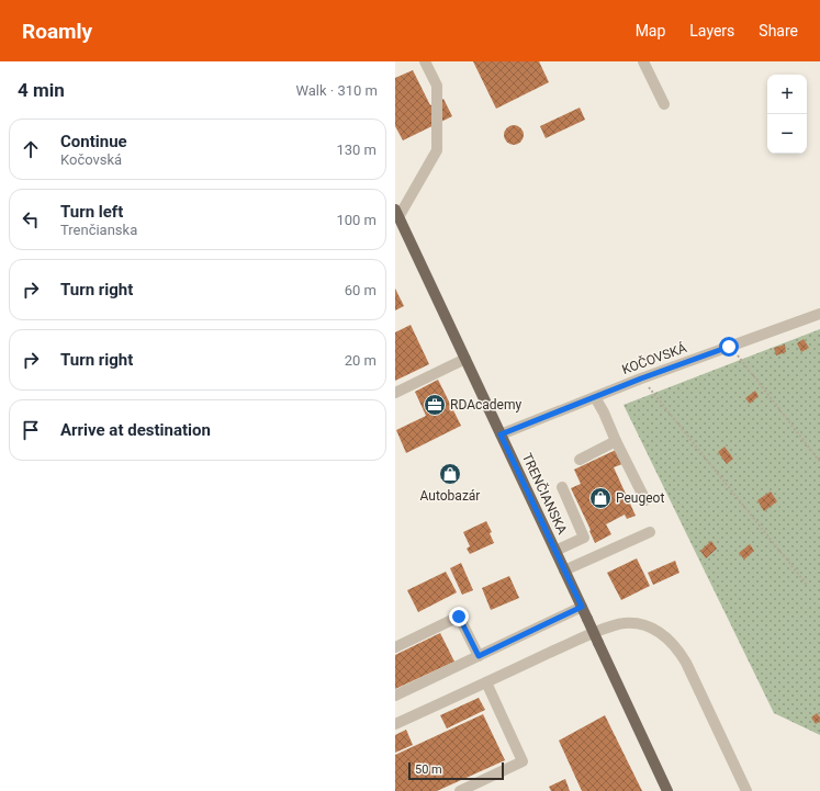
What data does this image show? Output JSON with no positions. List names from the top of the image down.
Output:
{
  "streets": {
    "main road": ["TRENČIANSKA"],
    "street": ["KOČOVSKÁ"]
  },
  "crossings": [
    ["KOČOVSKÁ", "TRENČIANSKA"]
  ],
  "places": {
    "office": ["RDAcademy"],
    "shop": ["Autobazár", "Peugeot"]
  },
  "scale_bar": "50 m",
  "page": {
    "header": "Roamly",
    "nav": ["Map", "Layers", "Share"],
    "heading": ["4 min", "Walk · 310 m"],
    "map_buttons": ["+", "−"],
    "list": [
      ["Continue", "Kočovská", "130 m"],
      ["Turn left", "Trenčianska", "100 m"],
      ["Turn right", "60 m"],
      ["Turn right", "20 m"],
      "Arrive at destination"
    ],
    "scale": "50 m"
  }
}
